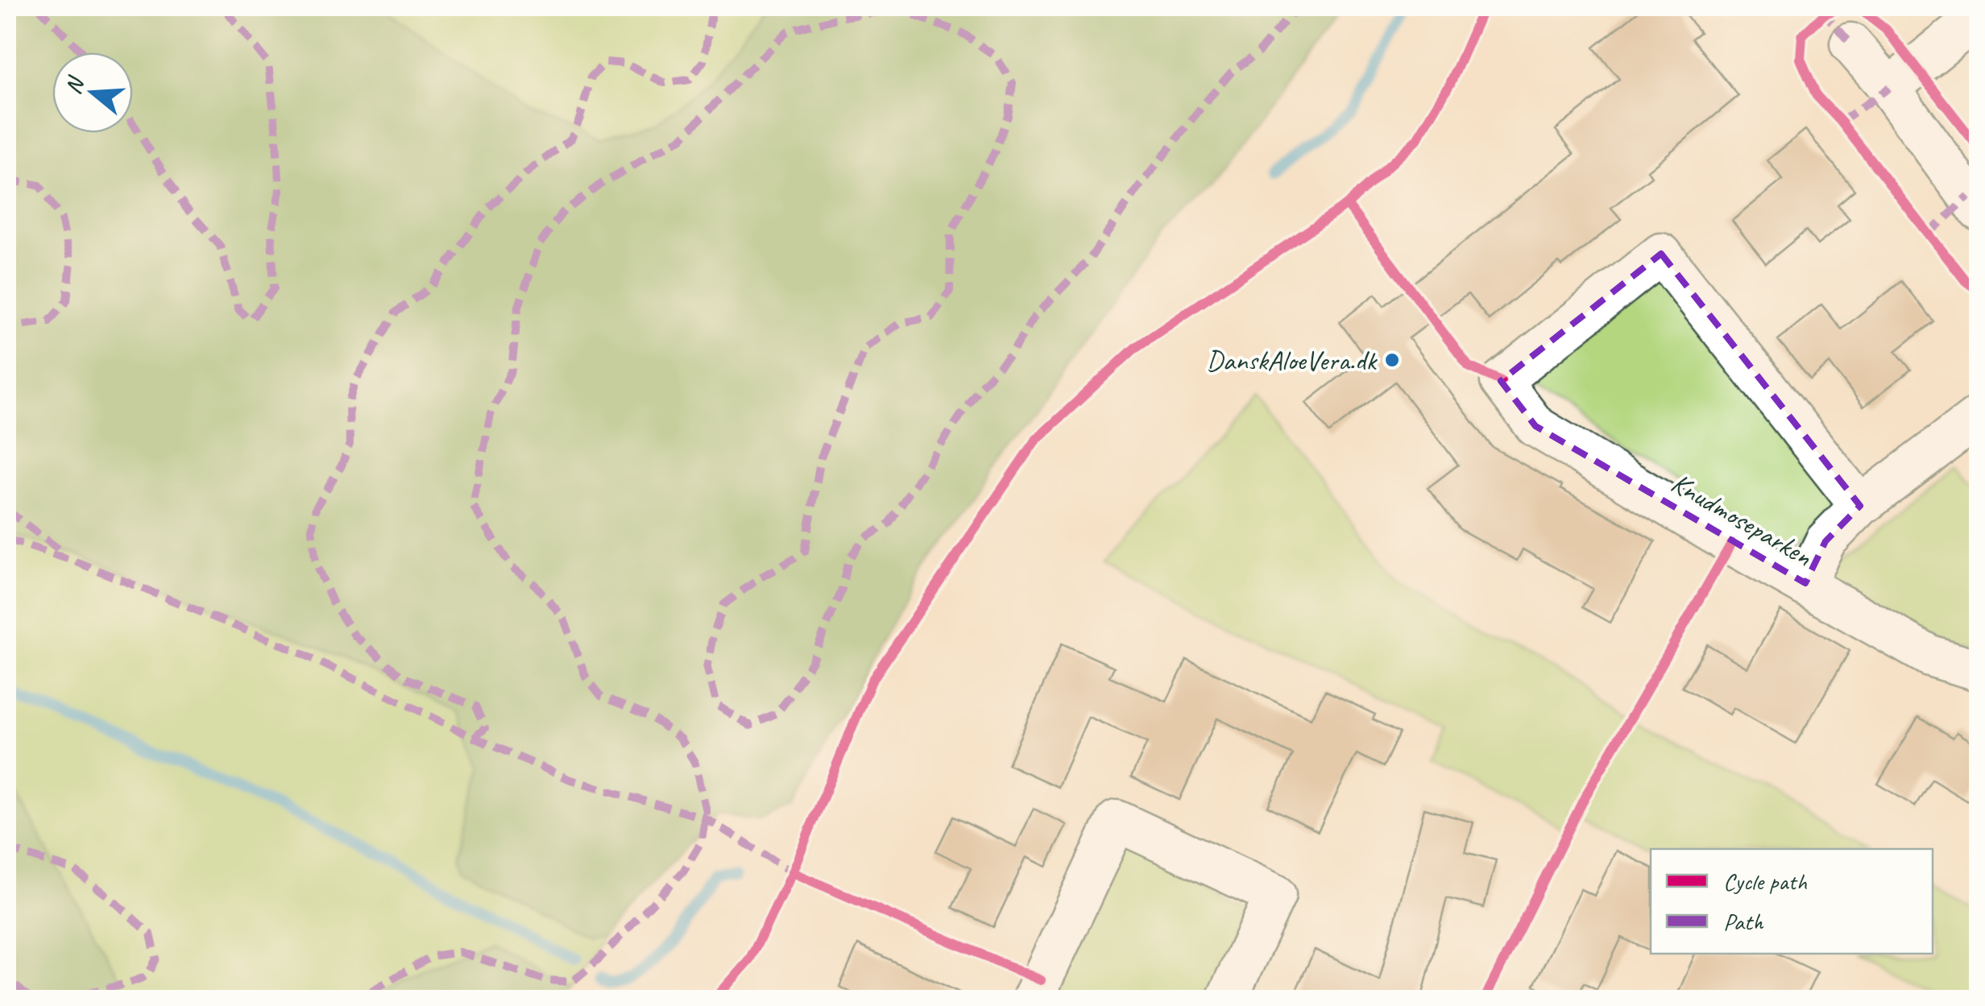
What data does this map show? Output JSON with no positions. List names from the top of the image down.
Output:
{
  "streets": {
    "street": ["Knudmoseparken"]
  },
  "places": ["DanskAloeVera.dk"],
  "legend": ["Cycle path", "Path"],
  "north": "left"
}
